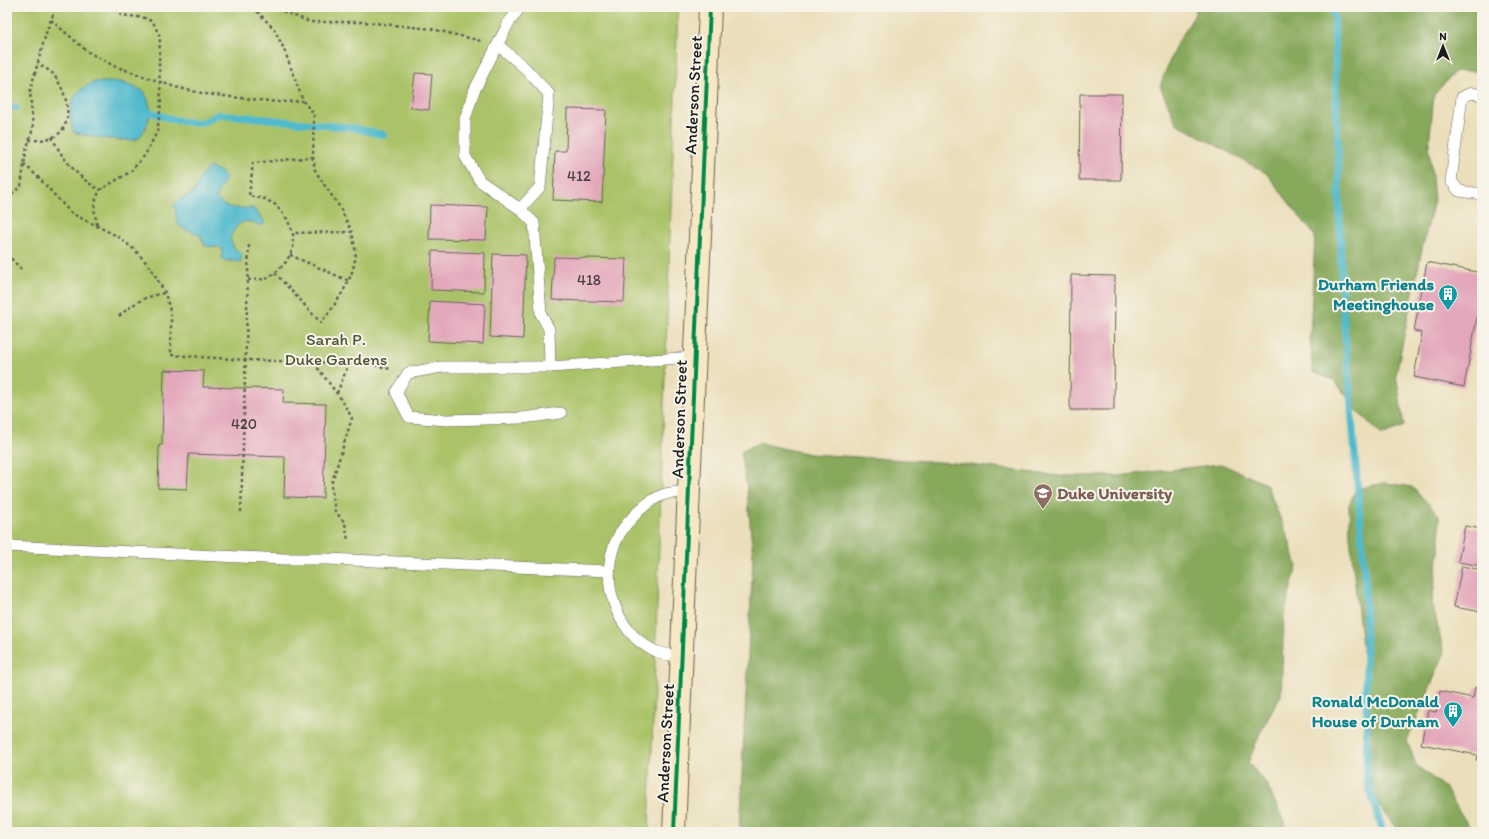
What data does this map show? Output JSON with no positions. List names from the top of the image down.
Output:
{
  "streets": {
    "street": ["Anderson Street"]
  },
  "parks": ["Sarah P. Duke Gardens"],
  "places": {
    "building": ["Durham Friends Meetinghouse", "Ronald McDonald House of Durham"],
    "school or university": ["Duke University"]
  },
  "house_numbers": ["412", "418", "420"],
  "north": "top"
}
